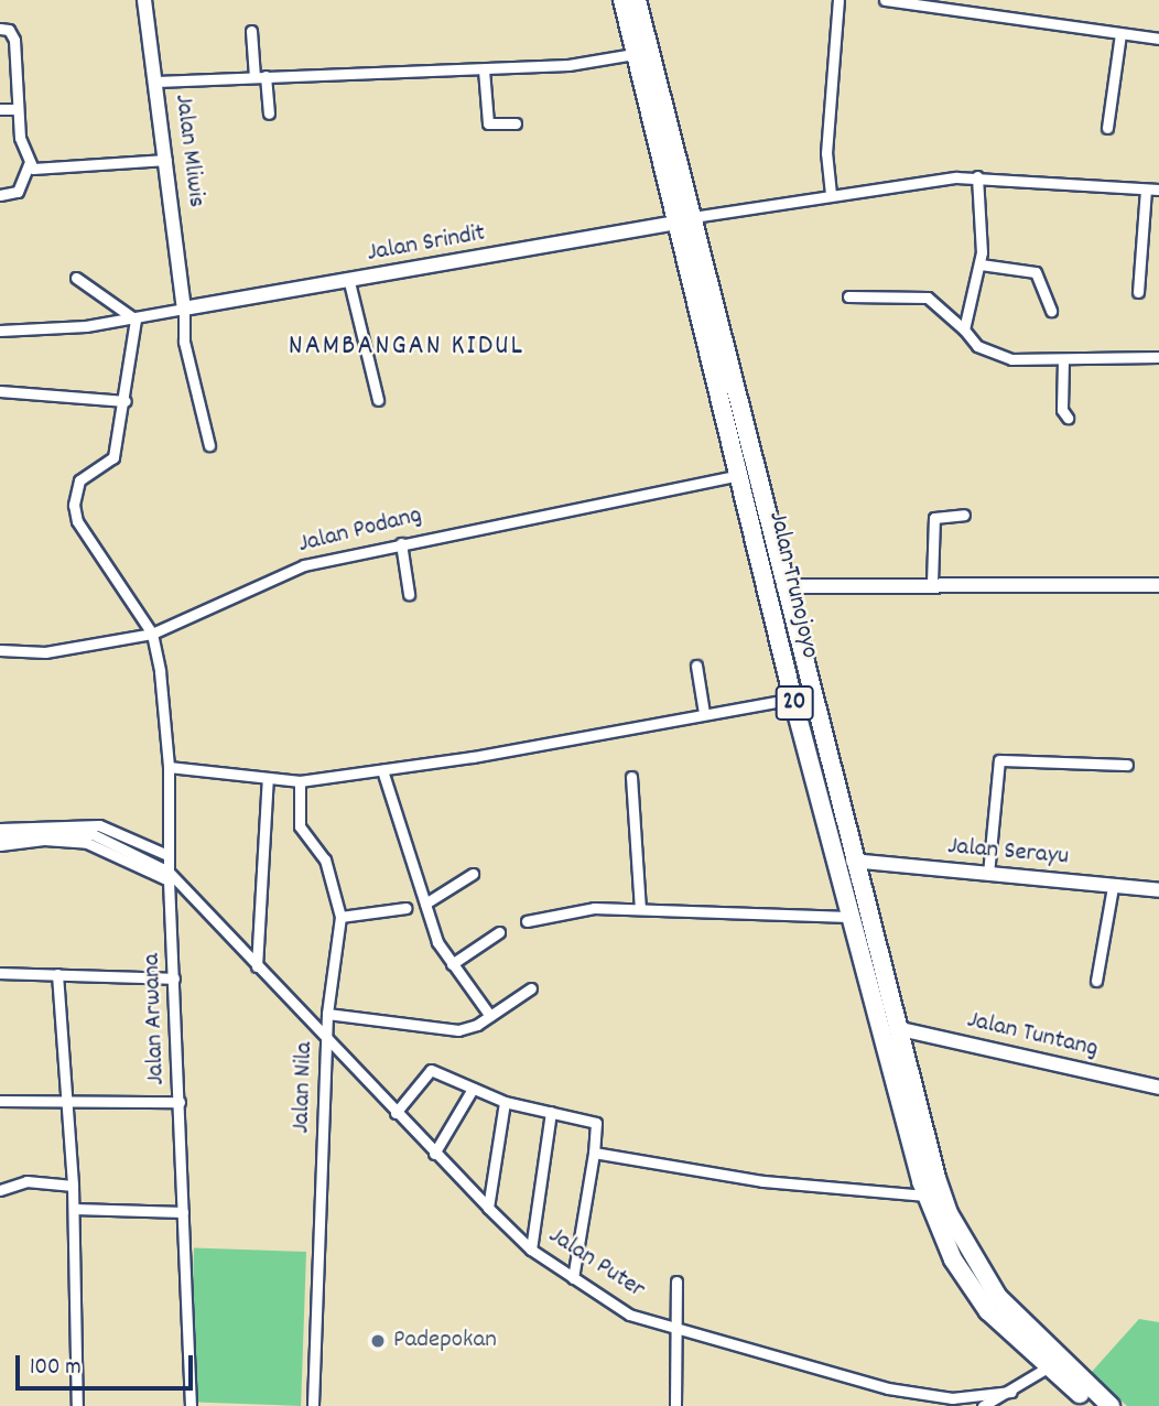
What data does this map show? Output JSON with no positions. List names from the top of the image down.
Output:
{
  "streets": {
    "highway": ["Jalan Trunojoyo", "20"],
    "street": [
      "Jalan Mliwis",
      "Jalan Srindit",
      "Jalan Podang",
      "Jalan Serayu",
      "Jalan Arwana",
      "Jalan Tuntang",
      "Jalan Nila",
      "Jalan Puter"
    ]
  },
  "crossings": [
    ["Jalan Mliwis", "Jalan Srindit"],
    ["Jalan Srindit", "Jalan Trunojoyo"],
    ["Jalan Podang", "Jalan Trunojoyo"],
    ["Jalan Podang", "Jalan Arwana"],
    ["Jalan Trunojoyo", "20"],
    ["Jalan Trunojoyo", "Jalan Serayu"],
    ["Jalan Trunojoyo", "Jalan Tuntang"],
    ["Jalan Arwana", "Jalan Puter"],
    ["Jalan Nila", "Jalan Puter"]
  ],
  "districts": ["NAMBANGAN KIDUL"],
  "places": ["Padepokan"],
  "scale_bar": "100 m"
}
